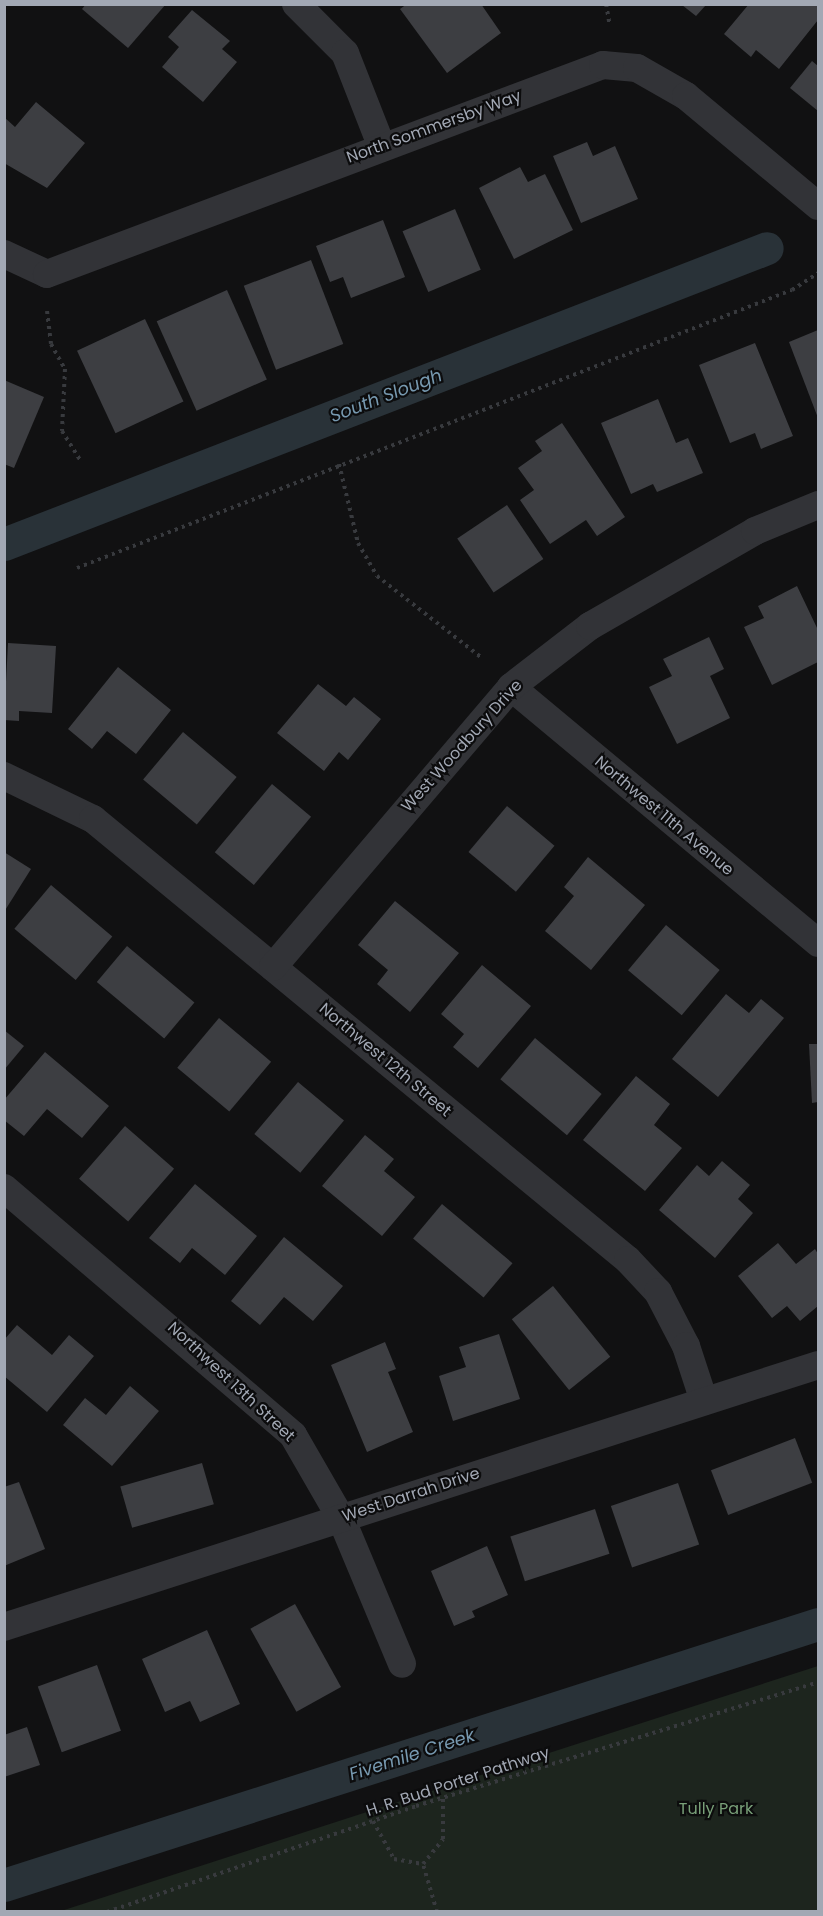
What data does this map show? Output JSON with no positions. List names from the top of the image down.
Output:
{
  "streets": {
    "street": [
      "North Sommersby Way",
      "West Woodbury Drive",
      "Northwest 11th Avenue",
      "Northwest 12th Street",
      "Northwest 13th Street",
      "West Darrah Drive"
    ],
    "path": ["H. R. Bud Porter Pathway"]
  },
  "crossings": [
    ["West Woodbury Drive", "Northwest 11th Avenue"],
    ["West Woodbury Drive", "Northwest 12th Street"],
    ["Northwest 12th Street", "West Darrah Drive"],
    ["Northwest 13th Street", "West Darrah Drive"]
  ],
  "water": ["South Slough", "Fivemile Creek"],
  "parks": ["Tully Park"]
}
